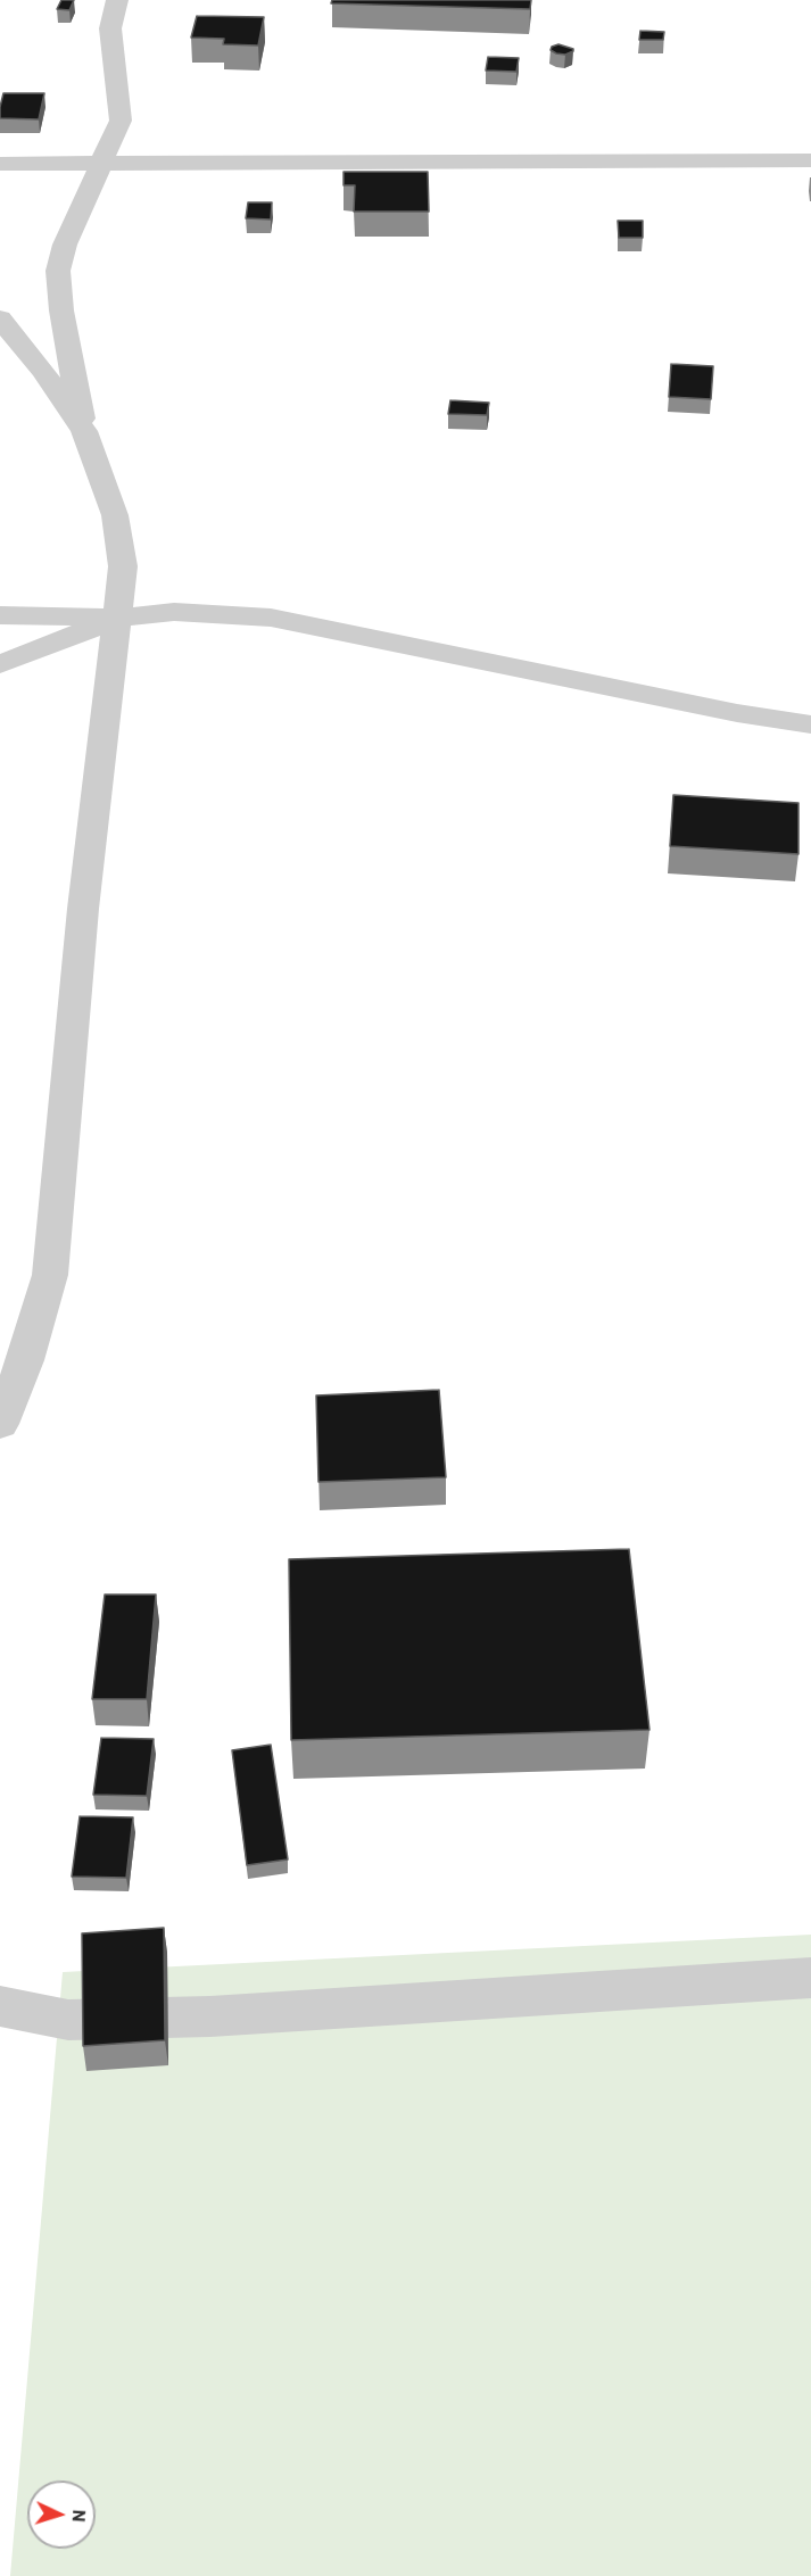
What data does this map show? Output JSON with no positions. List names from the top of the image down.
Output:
{
  "north": "right"
}
